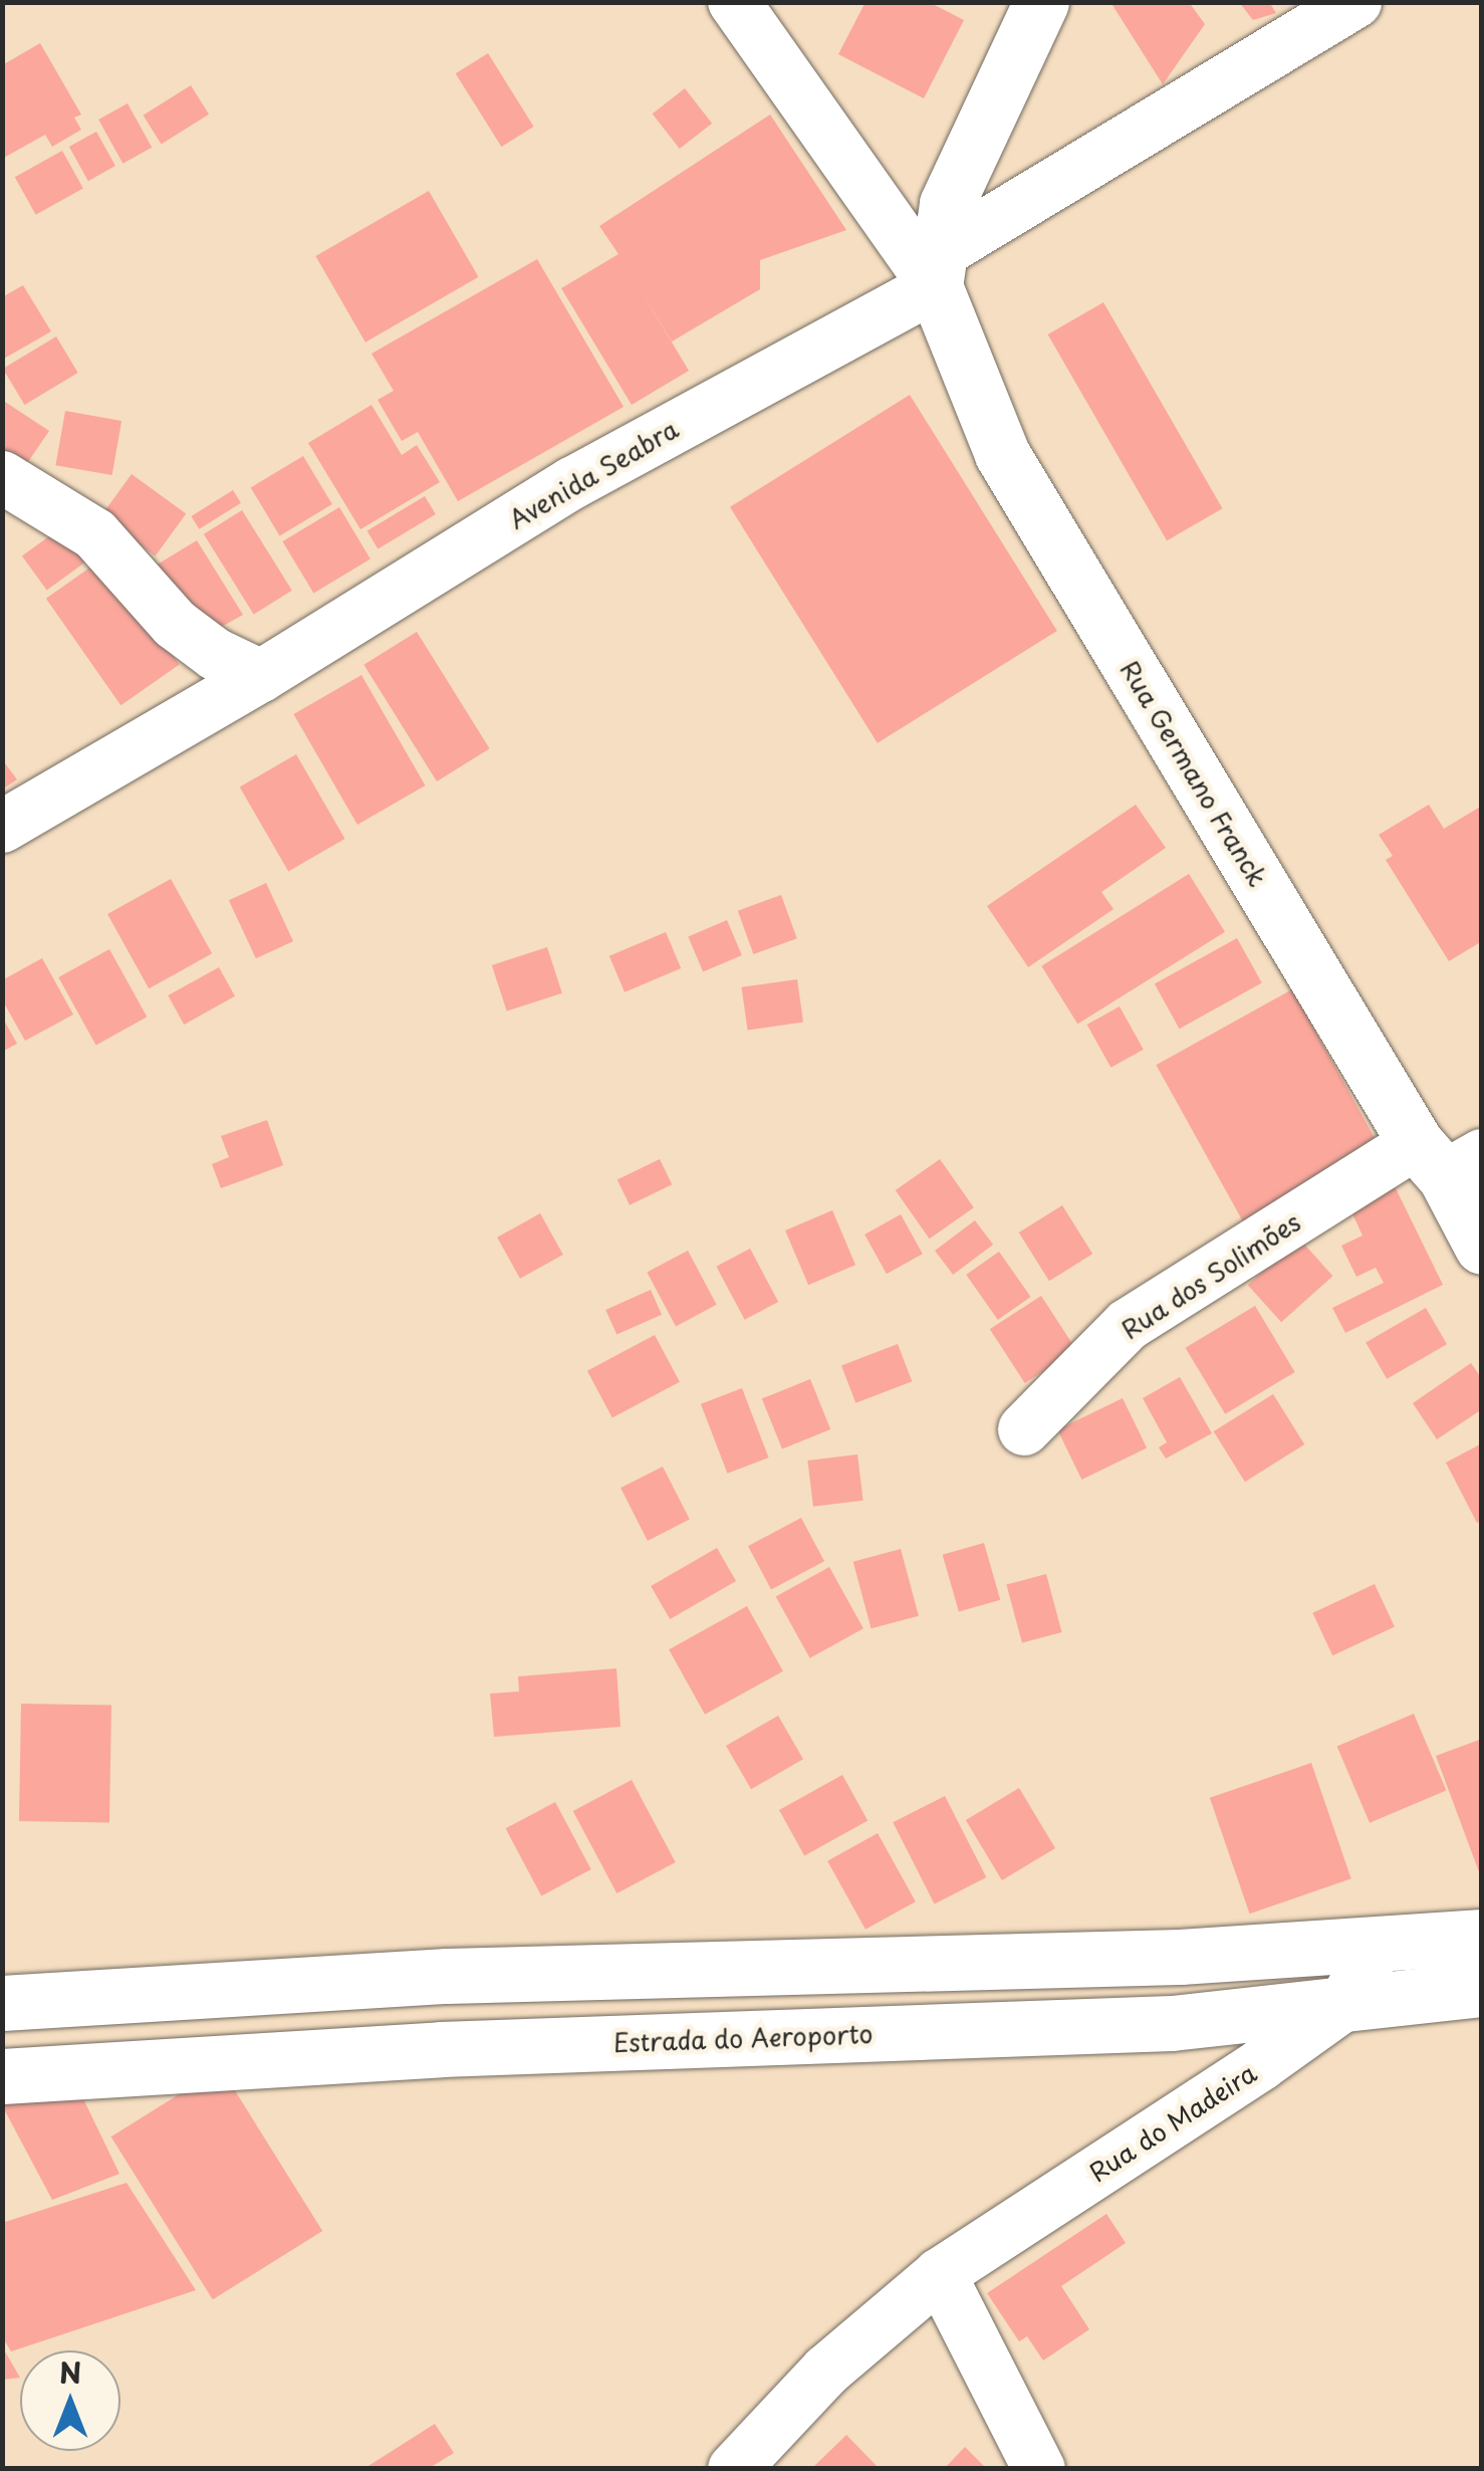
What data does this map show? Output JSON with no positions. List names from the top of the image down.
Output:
{
  "streets": {
    "main road": ["Rua Germano Franck", "Estrada do Aeroporto"],
    "street": ["Avenida Seabra", "Rua dos Solimões", "Rua do Madeira"]
  },
  "crossings": [
    ["Avenida Seabra", "Rua Germano Franck"],
    ["Rua Germano Franck", "Rua dos Solimões"],
    ["Estrada do Aeroporto", "Rua do Madeira"]
  ],
  "north": "top"
}
